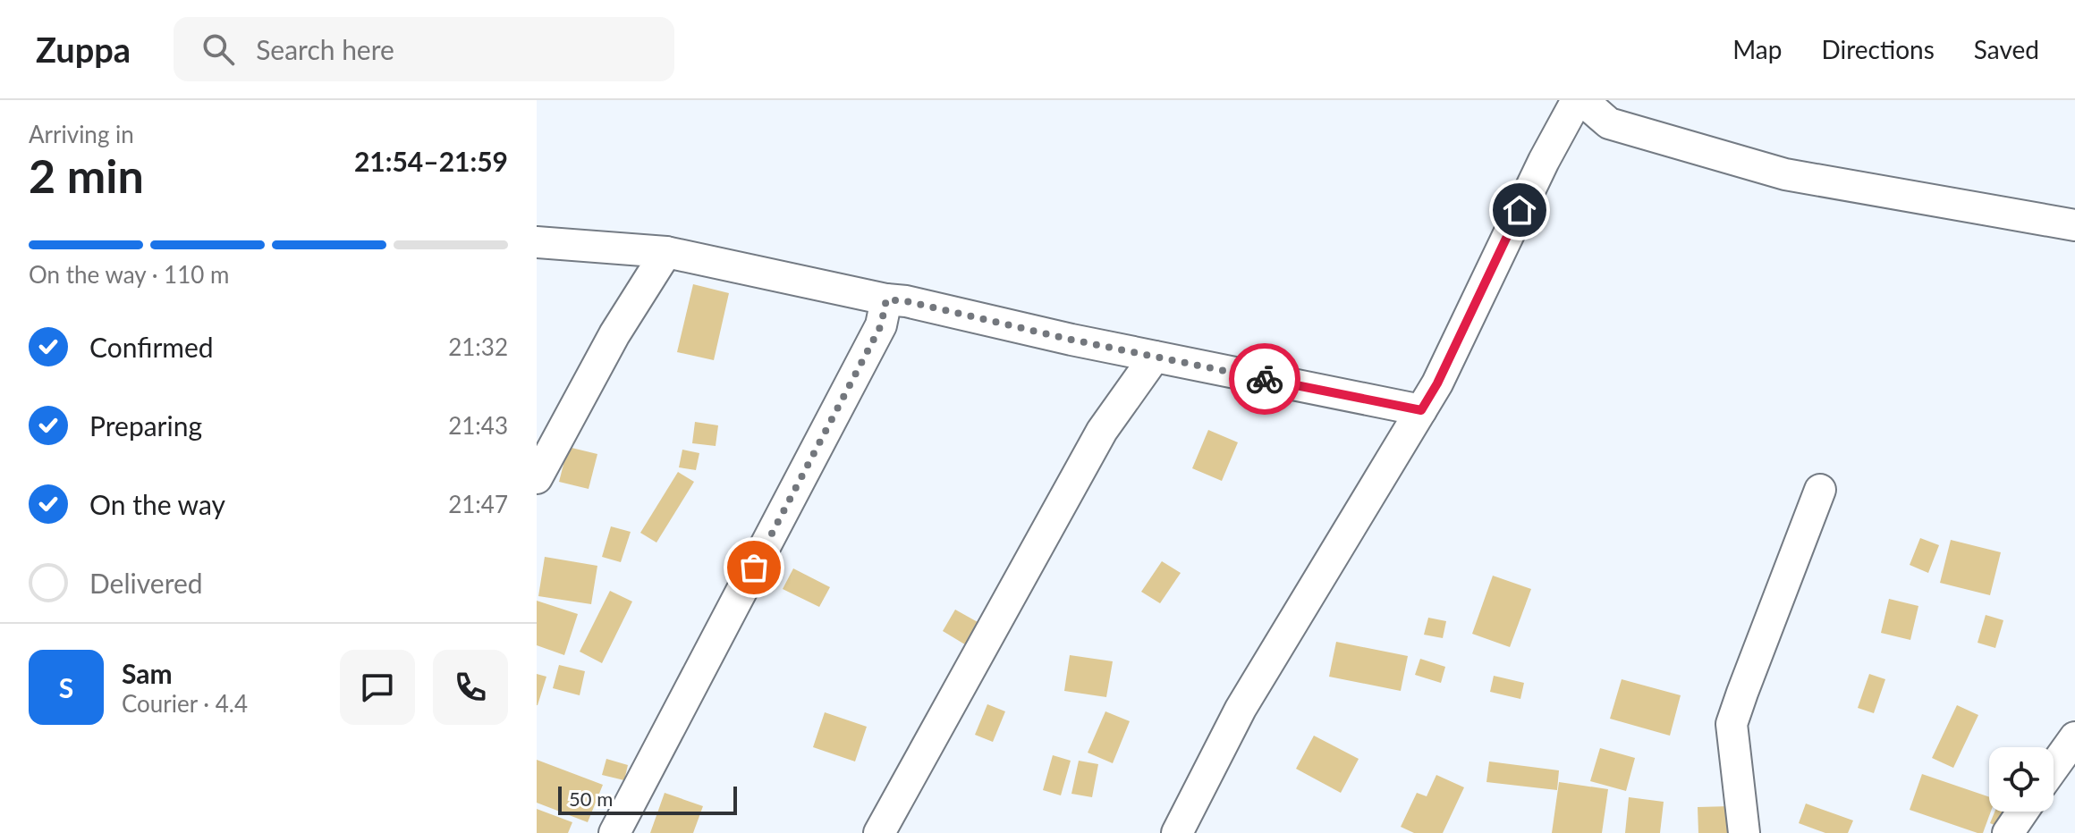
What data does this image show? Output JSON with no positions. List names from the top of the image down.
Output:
{
  "scale_bar": "50 m",
  "page": {
    "header": "Zuppa",
    "search": "Search here",
    "nav": ["Map", "Directions", "Saved"],
    "heading": ["2 min", "Arriving in", "21:54–21:59"],
    "panel": ["Sam", "Courier · 4.4"],
    "bar": "On the way · 110 m",
    "list": [
      ["Confirmed", "21:32"],
      ["Preparing", "21:43"],
      ["On the way", "21:47"],
      "Delivered"
    ],
    "round": "S",
    "scale": "50 m"
  }
}
